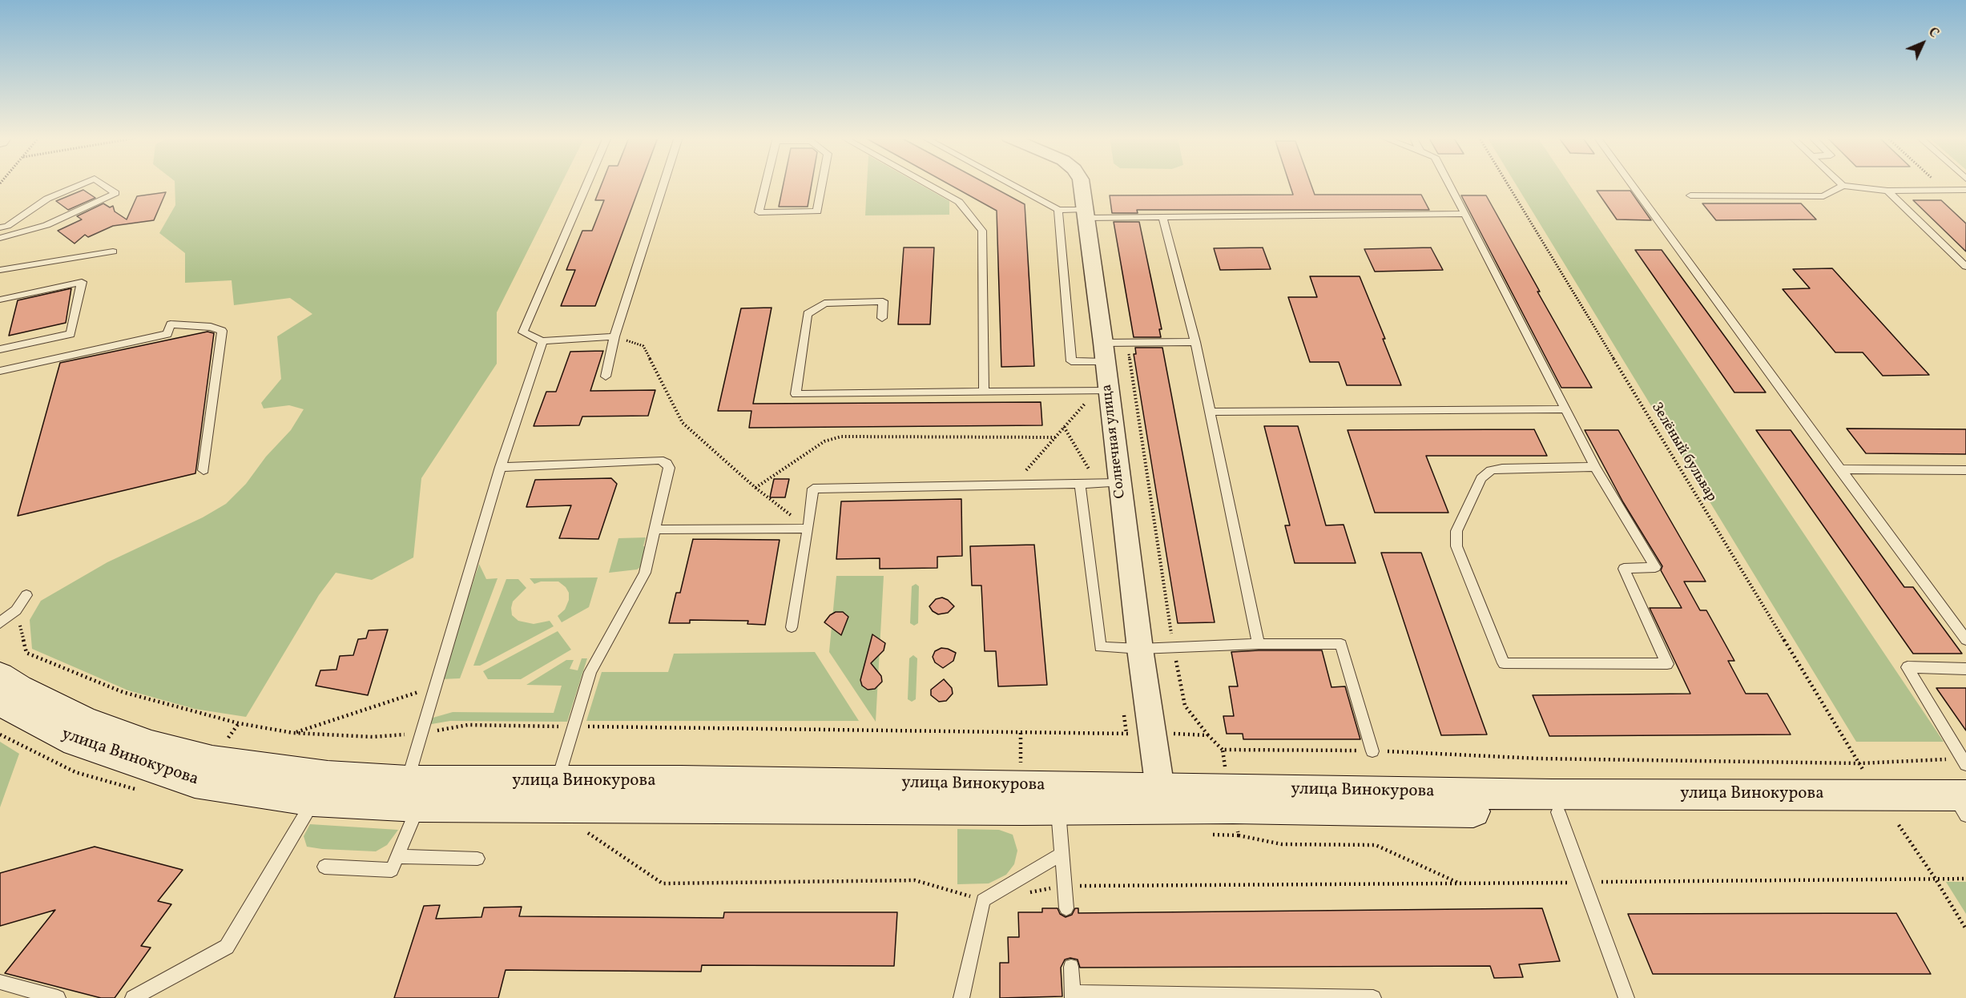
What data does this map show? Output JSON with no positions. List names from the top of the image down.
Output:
{
  "streets": {
    "main road": ["улица Винокурова"],
    "street": ["Солнечная улица"],
    "path": ["Зелёный бульвар"]
  },
  "crossings": [
    ["Солнечная улица", "улица Винокурова"]
  ],
  "north": "top right"
}
